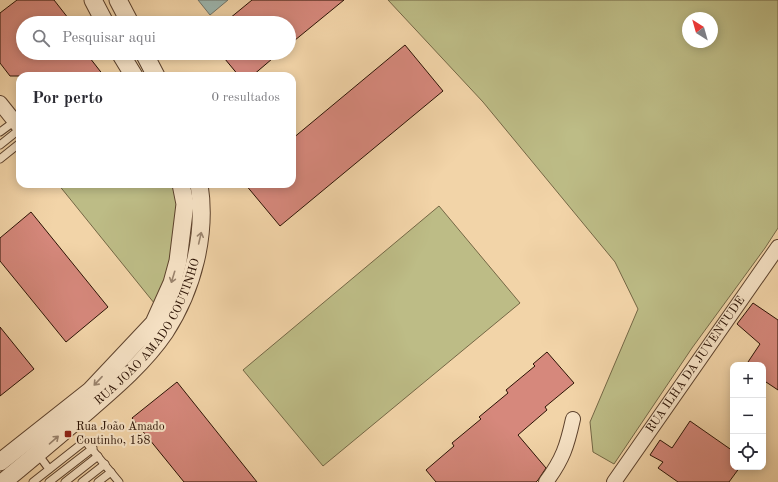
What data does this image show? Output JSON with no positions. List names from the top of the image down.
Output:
{
  "streets": {
    "street": ["RUA JOÃO AMADO COUTINHO", "RUA ILHA DA JUVENTUDE"]
  },
  "places": {
    "transit": ["Rua João Amado Coutinho, 158"]
  },
  "north": "top left",
  "page": {
    "search": "Pesquisar aqui",
    "heading": ["Por perto", "0 resultados"],
    "map_buttons": ["+", "−"]
  }
}
